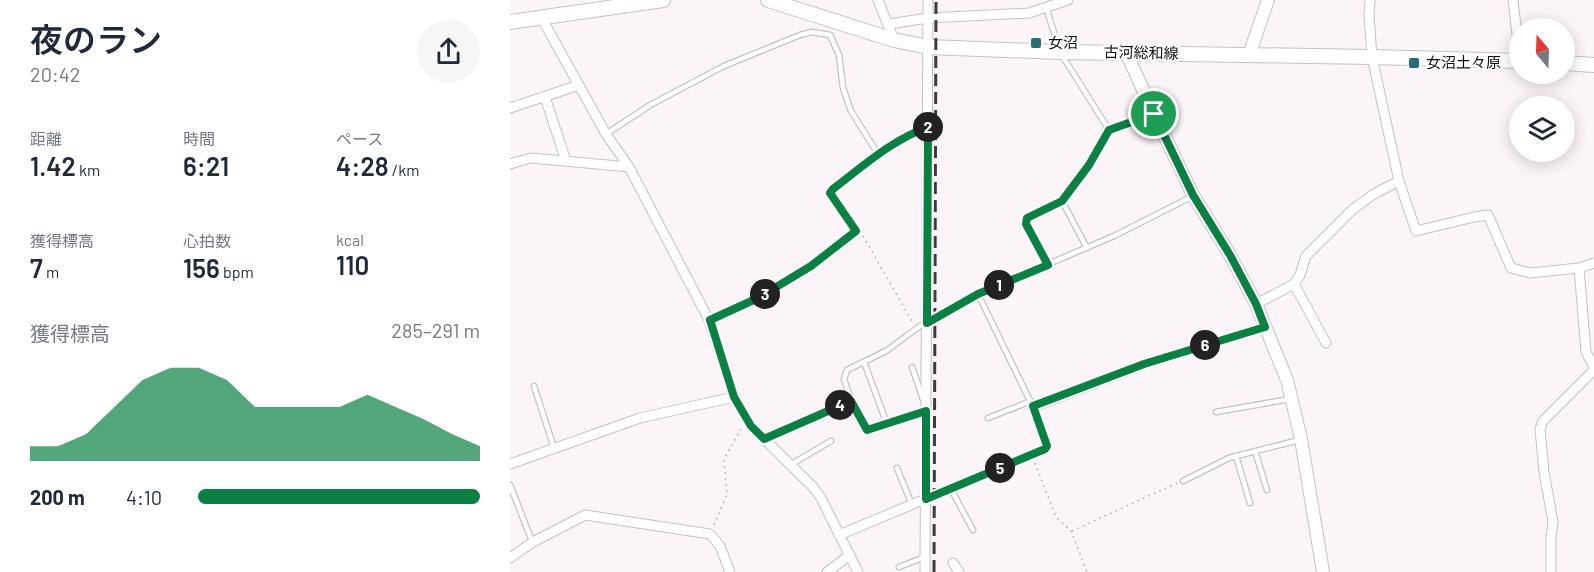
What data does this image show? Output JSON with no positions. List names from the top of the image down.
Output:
{
  "streets": {
    "main road": ["古河総和線"]
  },
  "places": {
    "transit": ["女沼", "女沼土々原"]
  },
  "north": "top",
  "page": {
    "heading": ["夜のラン", "20:42"],
    "stats": [
      ["距離", "1.42 km"],
      ["時間", "6:21"],
      ["ペース", "4:28 /km"],
      ["獲得標高", "7 m"],
      ["心拍数", "156 bpm"],
      ["kcal", "110"]
    ],
    "pins": [
      "2",
      "1",
      "3",
      "6",
      "4",
      "5"
    ],
    "chart": ["獲得標高", "285–291 m"],
    "list": [
      {
        "name": "200 m",
        "note": "4:10"
      }
    ]
  }
}
